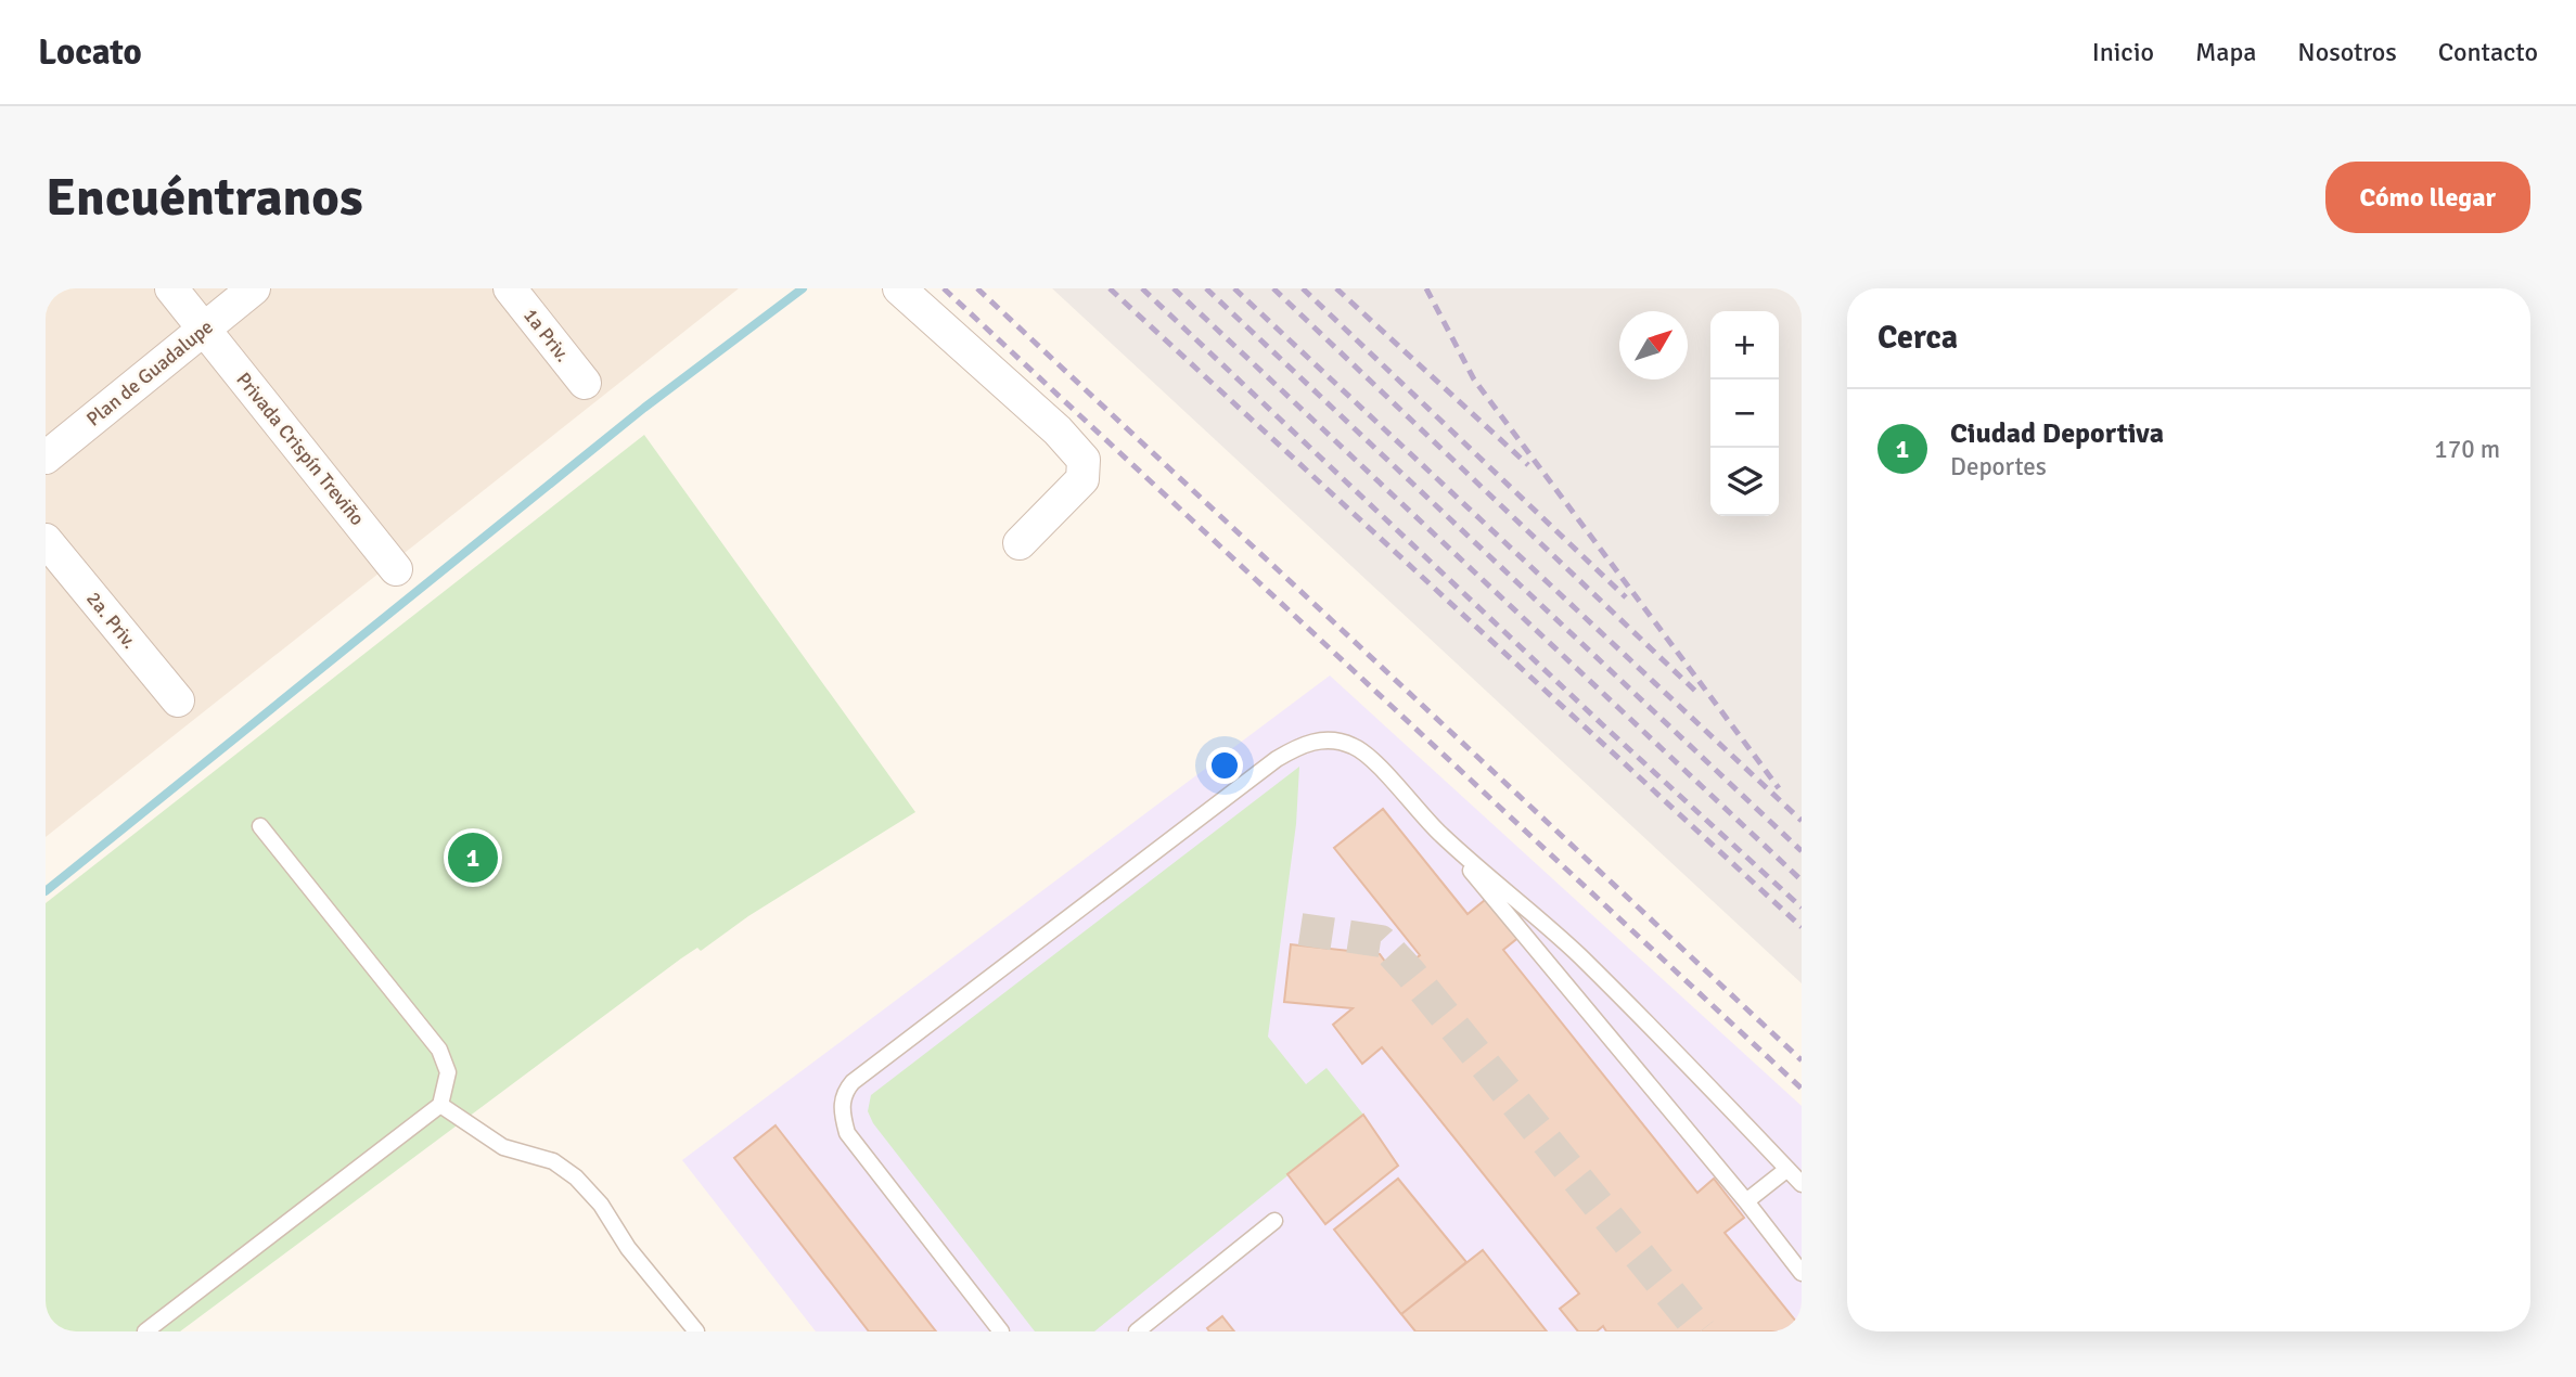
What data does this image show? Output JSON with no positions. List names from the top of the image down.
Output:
{
  "streets": {
    "street": [
      "1a Priv.",
      "Plan de Guadalupe",
      "Privada Crispín Treviño",
      "2a. Priv."
    ]
  },
  "crossings": [
    ["Plan de Guadalupe", "Privada Crispín Treviño"]
  ],
  "north": "top right",
  "page": {
    "header": "Locato",
    "nav": [
      "Inicio",
      "Mapa",
      "Nosotros",
      "Contacto"
    ],
    "buttons": "Cómo llegar",
    "title": "Encuéntranos",
    "heading": "Cerca",
    "map_buttons": ["+", "−"],
    "list": [
      {
        "mark": "1",
        "name": "Ciudad Deportiva",
        "note": "Deportes",
        "value": "170 m"
      }
    ],
    "pins": "1"
  }
}
